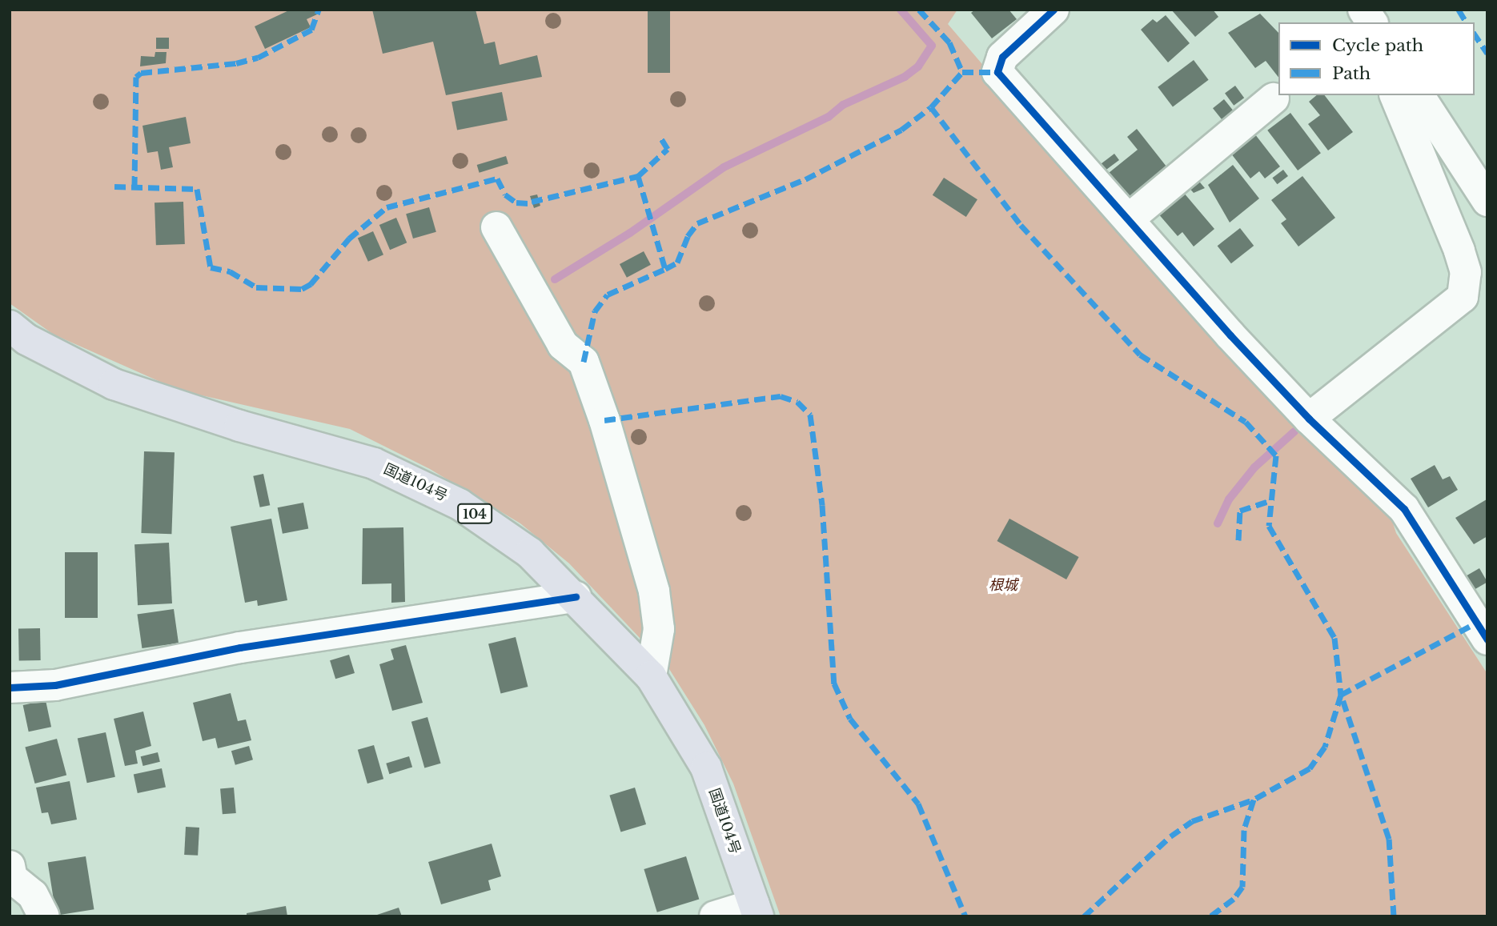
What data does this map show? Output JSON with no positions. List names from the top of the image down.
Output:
{
  "streets": {
    "highway": ["国道104号", "104"]
  },
  "parks": ["根城"],
  "legend": ["Cycle path", "Path"]
}
